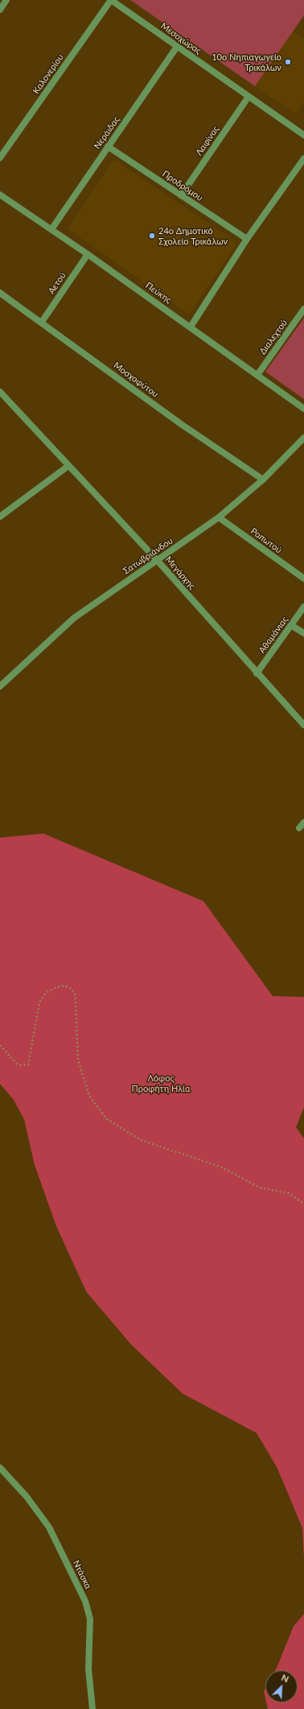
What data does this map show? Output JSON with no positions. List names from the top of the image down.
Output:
{
  "streets": {
    "street": [
      "Μεσοχώρας",
      "Καλονερίου",
      "Νεράιδας",
      "Λαφίνας",
      "Προδρόμου",
      "Αετού",
      "Πεύκης",
      "Διαλεχτού",
      "Μοσχοφύτου",
      "Ροπωτού",
      "Σατωβριάνδου",
      "Μεγάρχης",
      "Αθαμάνιας",
      "Ντάσκα"
    ]
  },
  "crossings": [
    ["Μεσοχώρας", "Καλονερίου"],
    ["Μεσοχώρας", "Νεράιδας"],
    ["Μεσοχώρας", "Λαφίνας"],
    ["Νεράιδας", "Προδρόμου"],
    ["Νεράιδας", "Πεύκης"],
    ["Λαφίνας", "Προδρόμου"],
    ["Αετού", "Πεύκης"],
    ["Αετού", "Μοσχοφύτου"],
    ["Πεύκης", "Διαλεχτού"],
    ["Μοσχοφύτου", "Σατωβριάνδου"],
    ["Ροπωτού", "Σατωβριάνδου"],
    ["Σατωβριάνδου", "Μεγάρχης"],
    ["Μεγάρχης", "Αθαμάνιας"]
  ],
  "parks": ["Λόφος Προφήτη Ηλία"],
  "places": ["10ο Νηπιαγωγείο Τρικάλων", "24ο Δημοτικό Σχολείο Τρικάλων"],
  "north": "top right"
}
